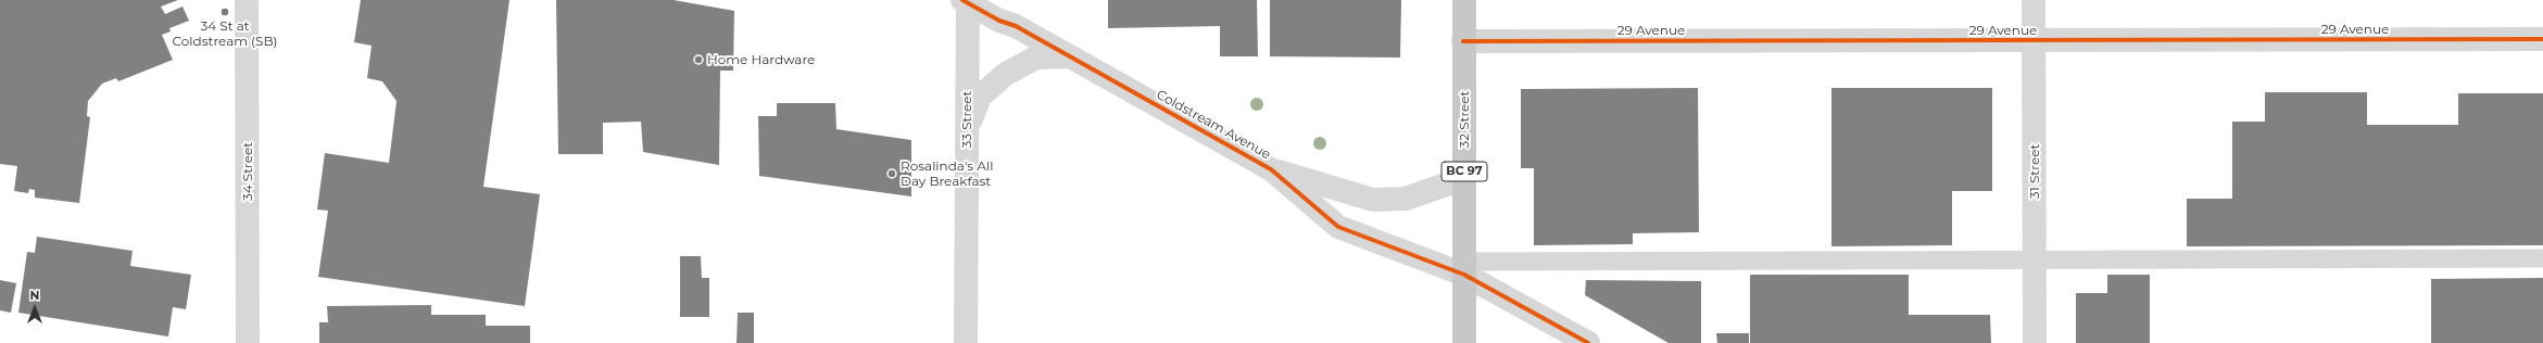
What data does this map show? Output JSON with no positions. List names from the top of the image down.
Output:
{
  "streets": {
    "highway": ["32 Street", "BC 97"],
    "street": [
      "29 Avenue",
      "33 Street",
      "Coldstream Avenue",
      "34 Street",
      "31 Street"
    ]
  },
  "crossings": [
    ["29 Avenue", "32 Street"],
    ["29 Avenue", "31 Street"],
    ["33 Street", "Coldstream Avenue"],
    ["32 Street", "Coldstream Avenue"]
  ],
  "places": ["34 St at Coldstream (SB)", "Home Hardware", "Rosalinda's All Day Breakfast"],
  "north": "top"
}
